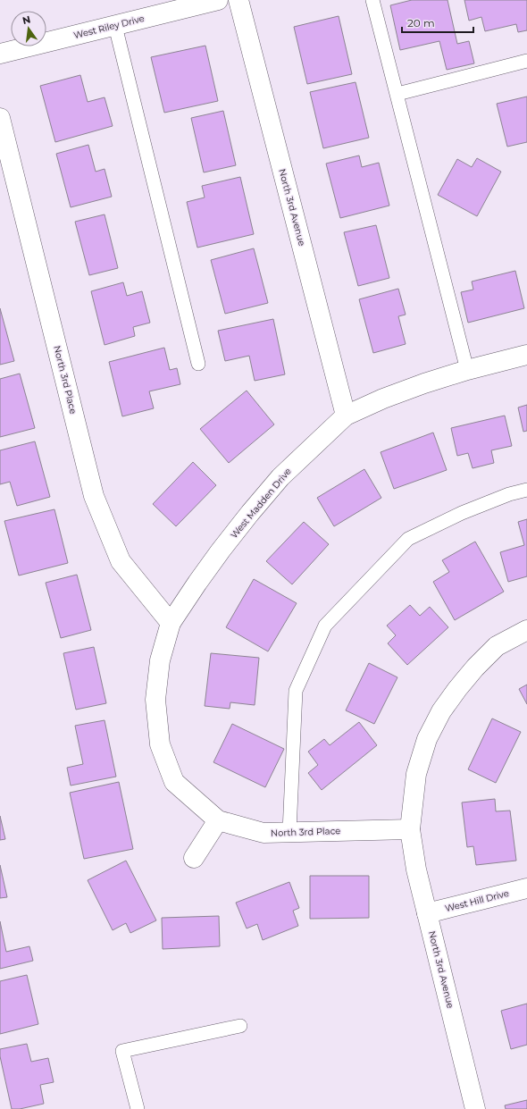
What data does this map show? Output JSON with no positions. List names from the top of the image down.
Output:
{
  "streets": {
    "street": [
      "West Riley Drive",
      "North 3rd Avenue",
      "North 3rd Place",
      "West Madden Drive",
      "West Hill Drive"
    ]
  },
  "crossings": [
    ["North 3rd Avenue", "North 3rd Place"],
    ["North 3rd Avenue", "West Madden Drive"],
    ["North 3rd Avenue", "West Hill Drive"],
    ["North 3rd Place", "West Madden Drive"]
  ],
  "scale_bar": "20 m",
  "north": "top"
}
